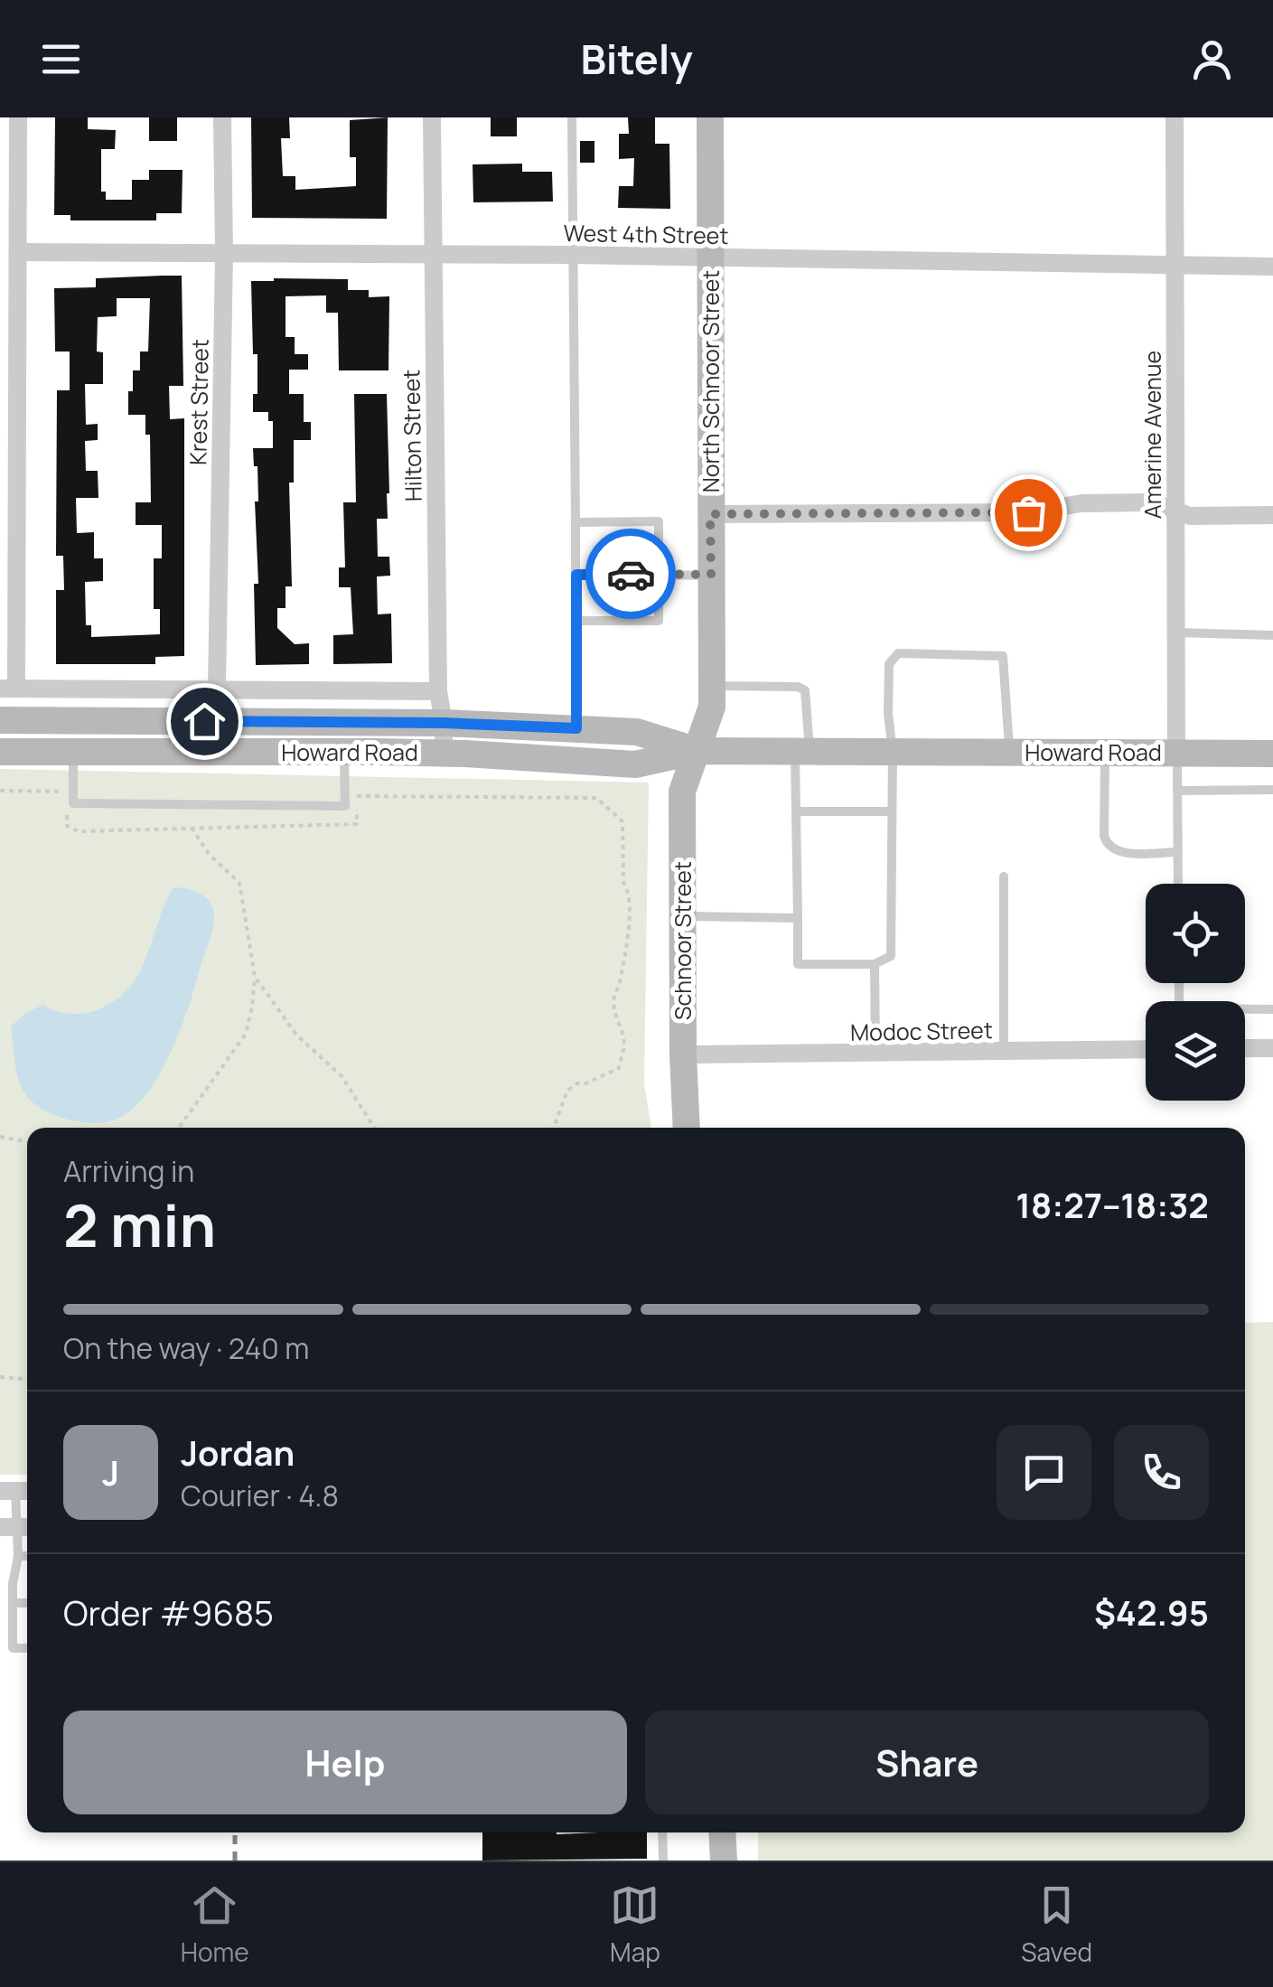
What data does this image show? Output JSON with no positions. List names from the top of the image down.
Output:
{
  "streets": {
    "main road": ["North Schnoor Street", "Howard Road", "Schnoor Street"],
    "street": [
      "West 4th Street",
      "Krest Street",
      "Amerine Avenue",
      "Hilton Street",
      "Modoc Street"
    ]
  },
  "crossings": [
    ["West 4th Street", "North Schnoor Street"],
    ["West 4th Street", "Krest Street"],
    ["West 4th Street", "Amerine Avenue"],
    ["West 4th Street", "Hilton Street"],
    ["North Schnoor Street", "Howard Road"],
    ["North Schnoor Street", "Schnoor Street"],
    ["Amerine Avenue", "Howard Road"],
    ["Hilton Street", "Howard Road"],
    ["Howard Road", "Schnoor Street"],
    ["Schnoor Street", "Modoc Street"]
  ],
  "page": {
    "header": "Bitely",
    "heading": ["2 min", "Arriving in", "18:27–18:32"],
    "panel": [
      "Jordan",
      "Courier · 4.8",
      "Order #9685",
      "$42.95"
    ],
    "bar": "On the way · 240 m",
    "round": "J",
    "buttons": ["Help", "Share"],
    "tabs": ["Home", "Map", "Saved"]
  }
}
